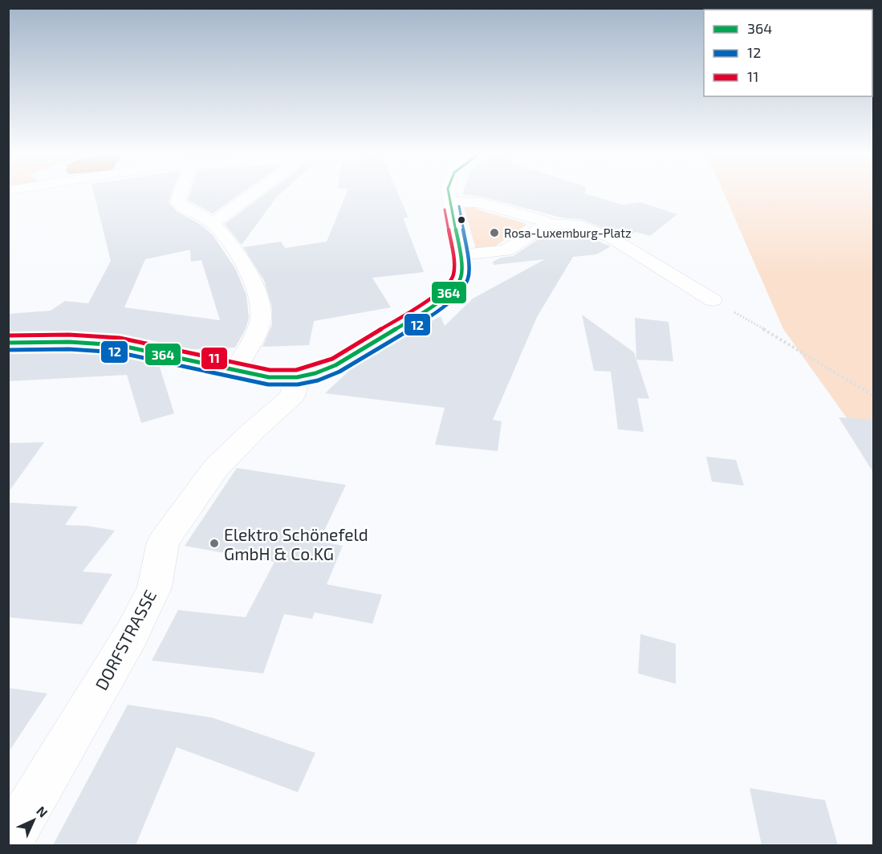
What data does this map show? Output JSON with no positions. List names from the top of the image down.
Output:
{
  "streets": {
    "street": ["DORFSTRASSE"]
  },
  "places": ["Rosa-Luxemburg-Platz", "Elektro Schönefeld GmbH & Co.KG"],
  "lines": ["transit line 364", "transit line 12", "transit line 11"],
  "legend": ["364", "12", "11"],
  "north": "top right"
}
